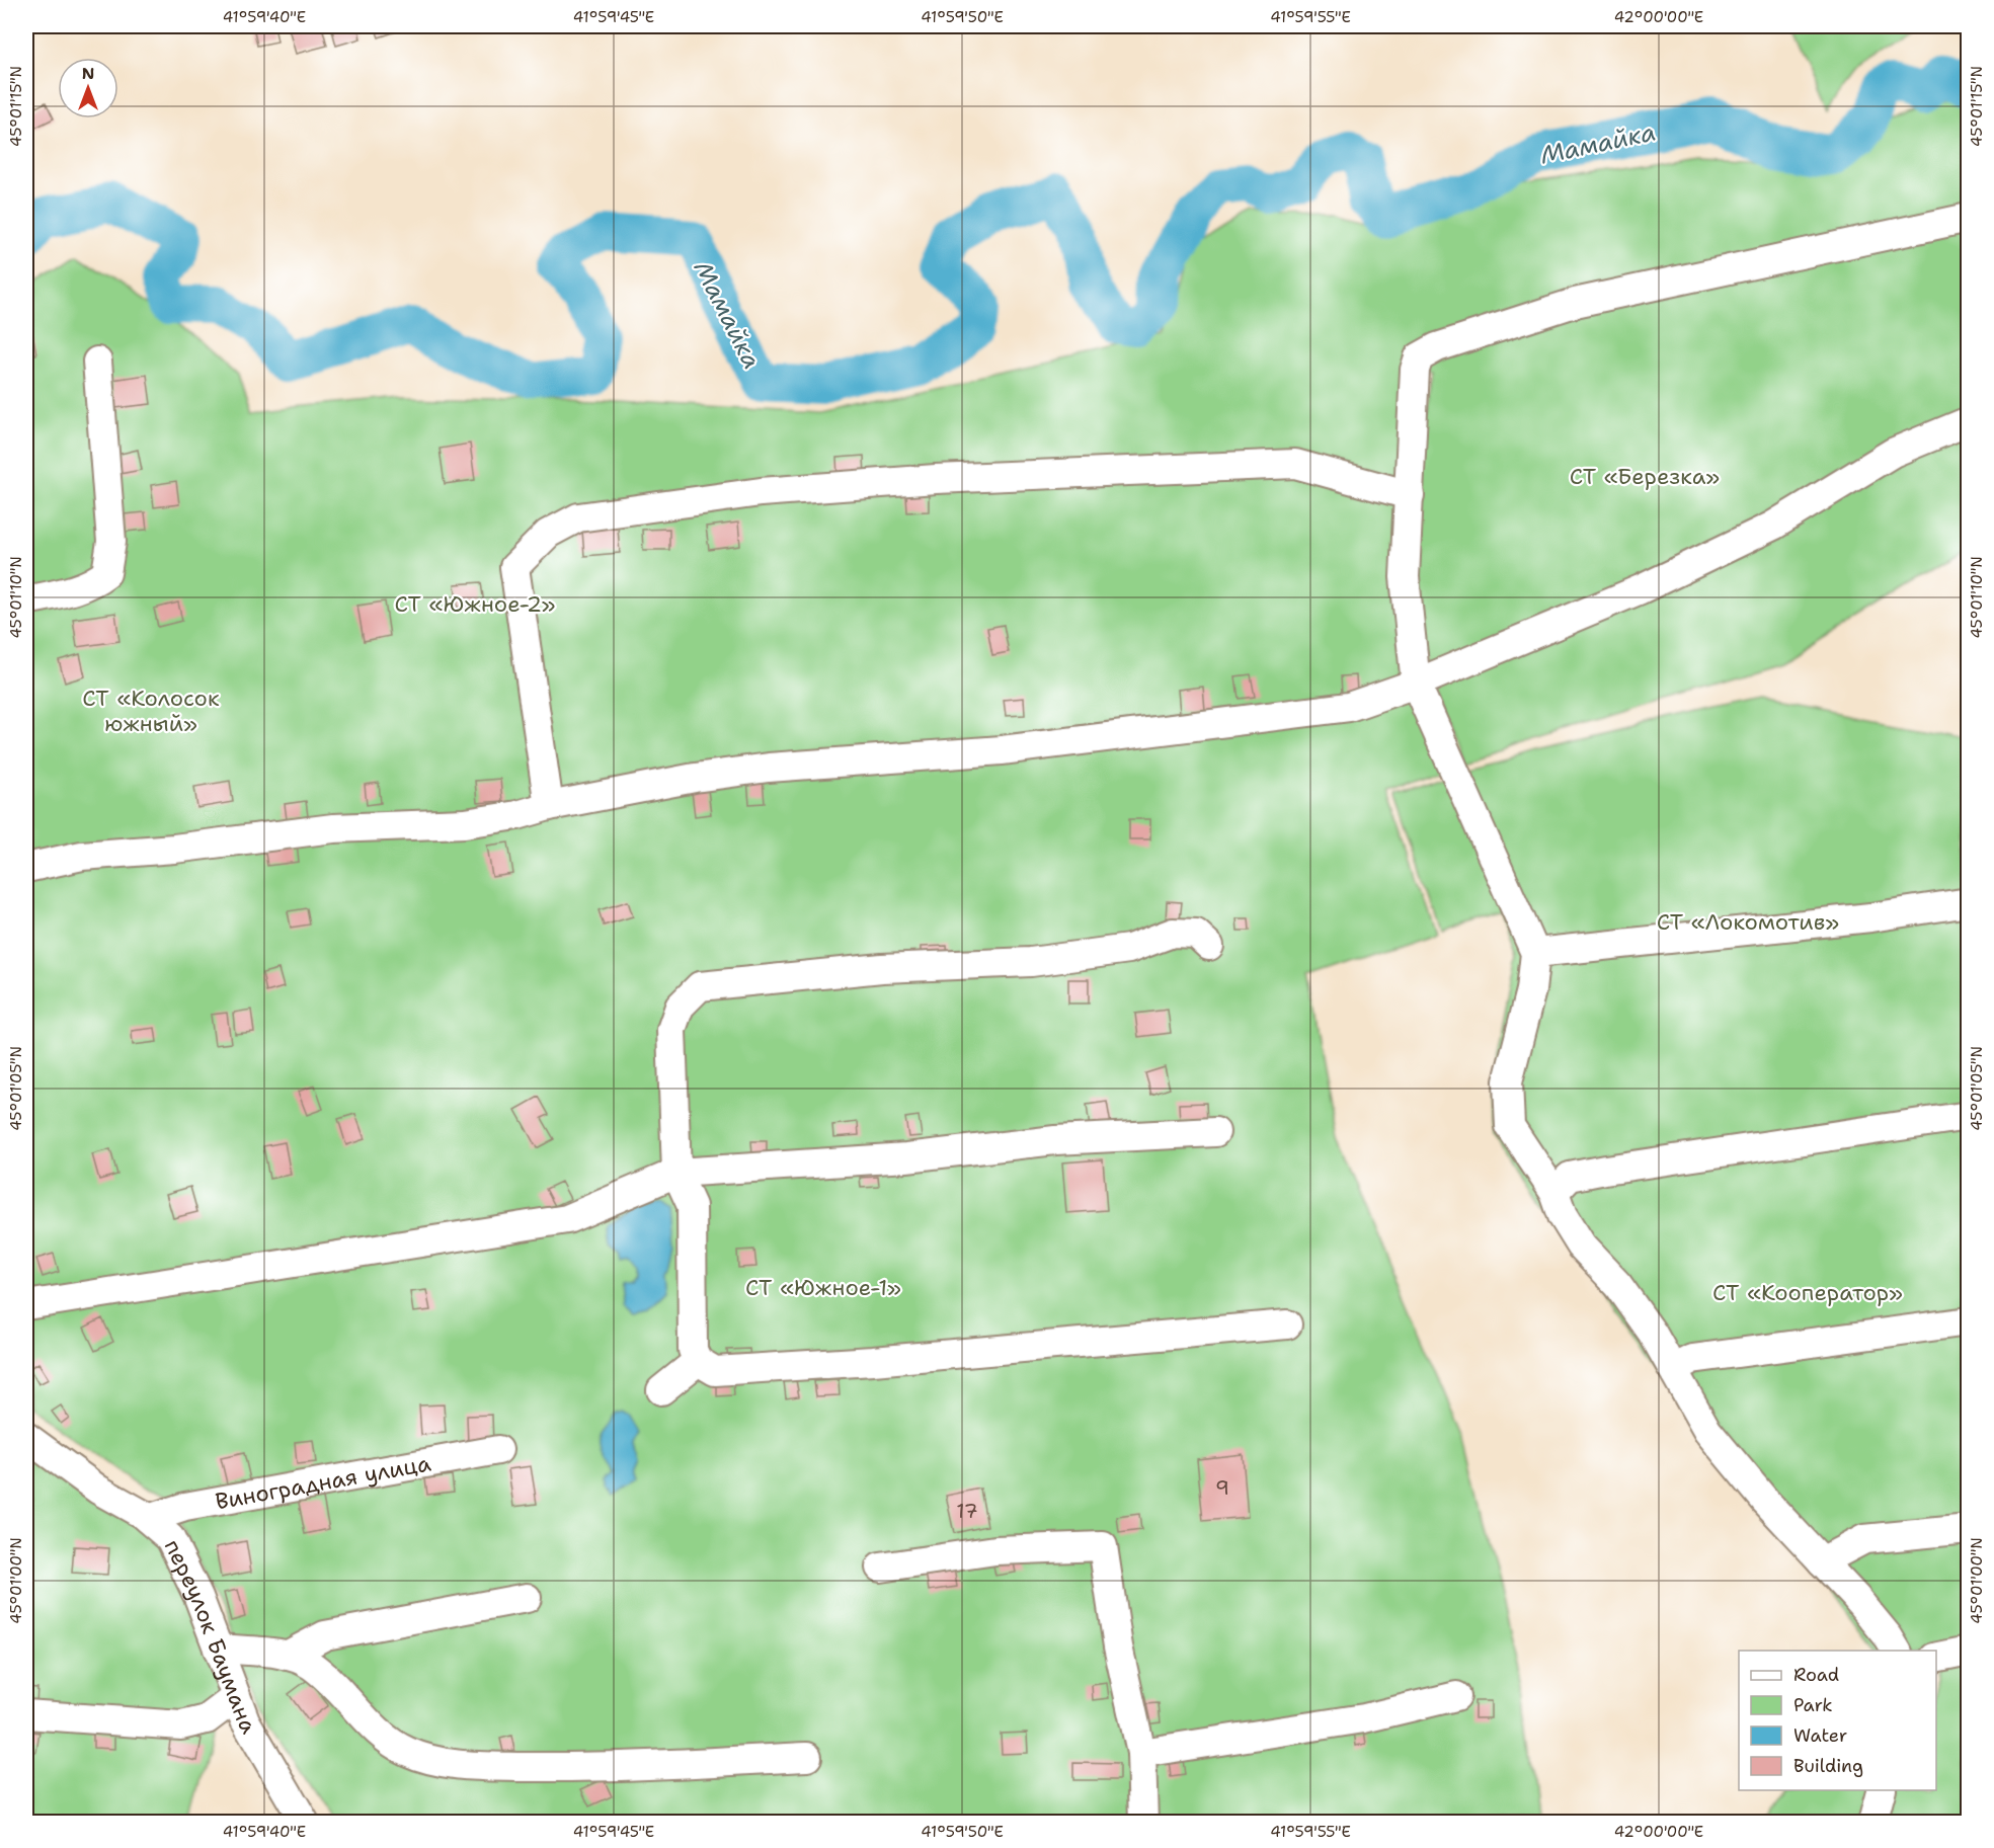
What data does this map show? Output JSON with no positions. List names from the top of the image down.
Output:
{
  "streets": {
    "street": ["Виноградная улица", "переулок Баумана"]
  },
  "crossings": [
    ["Виноградная улица", "переулок Баумана"]
  ],
  "water": ["Мамайка"],
  "parks": [
    "СТ «Березка»",
    "СТ «Южное-2»",
    "СТ «Колосок южный»",
    "СТ «Локомотив»",
    "СТ «Южное-1»",
    "СТ «Кооператор»"
  ],
  "house_numbers": ["9", "17"],
  "legend": [
    "Road",
    "Park",
    "Water",
    "Building"
  ],
  "north": "top",
  "coordinates": [
    "41°59'40\"E",
    "41°59'45\"E",
    "41°59'50\"E",
    "41°59'55\"E",
    "42°00'00\"E",
    "45°01'15\"N",
    "45°01'10\"N",
    "45°01'05\"N",
    "45°01'00\"N"
  ]
}
